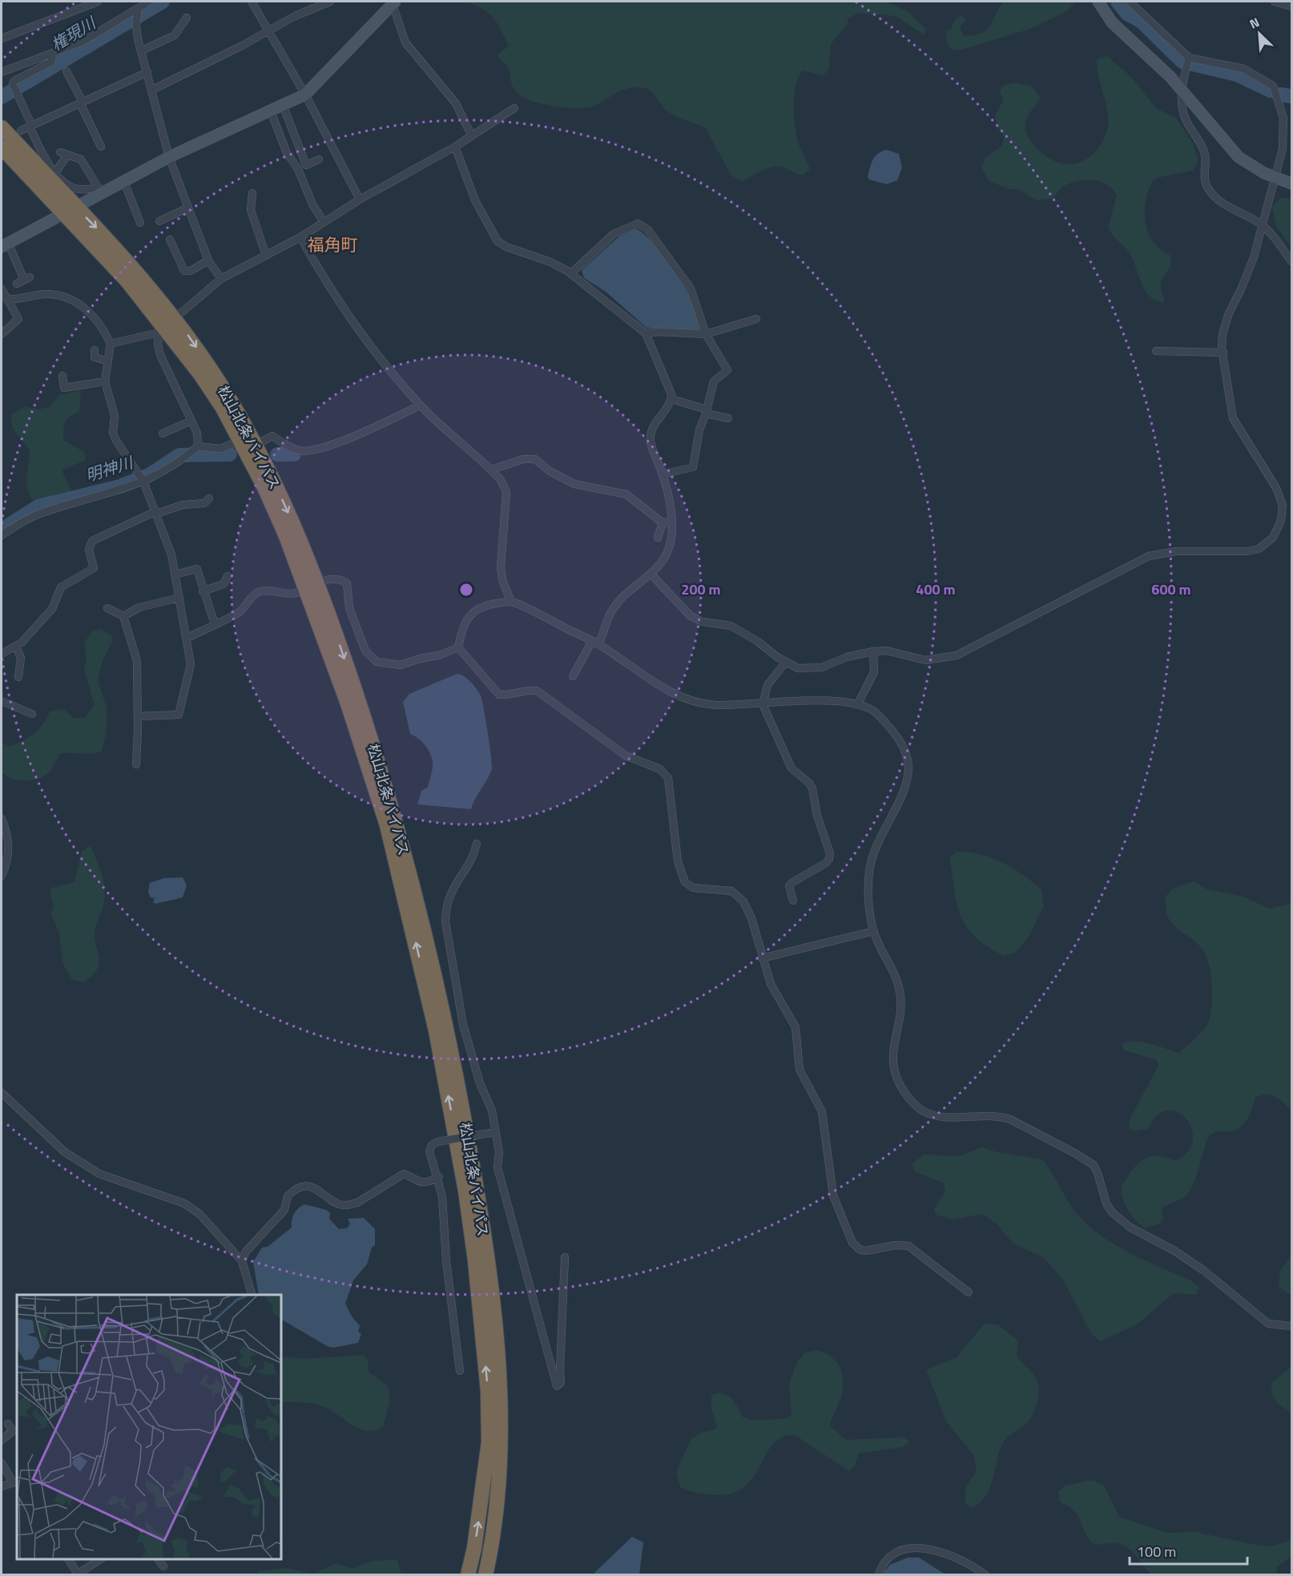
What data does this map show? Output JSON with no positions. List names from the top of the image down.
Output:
{
  "streets": {
    "highway": ["松山北条バイパス"]
  },
  "districts": ["福角町"],
  "water": ["権現川", "明神川"],
  "scale_bar": "100 m",
  "north": "top left",
  "rings": ["200 m", "400 m", "600 m"]
}
